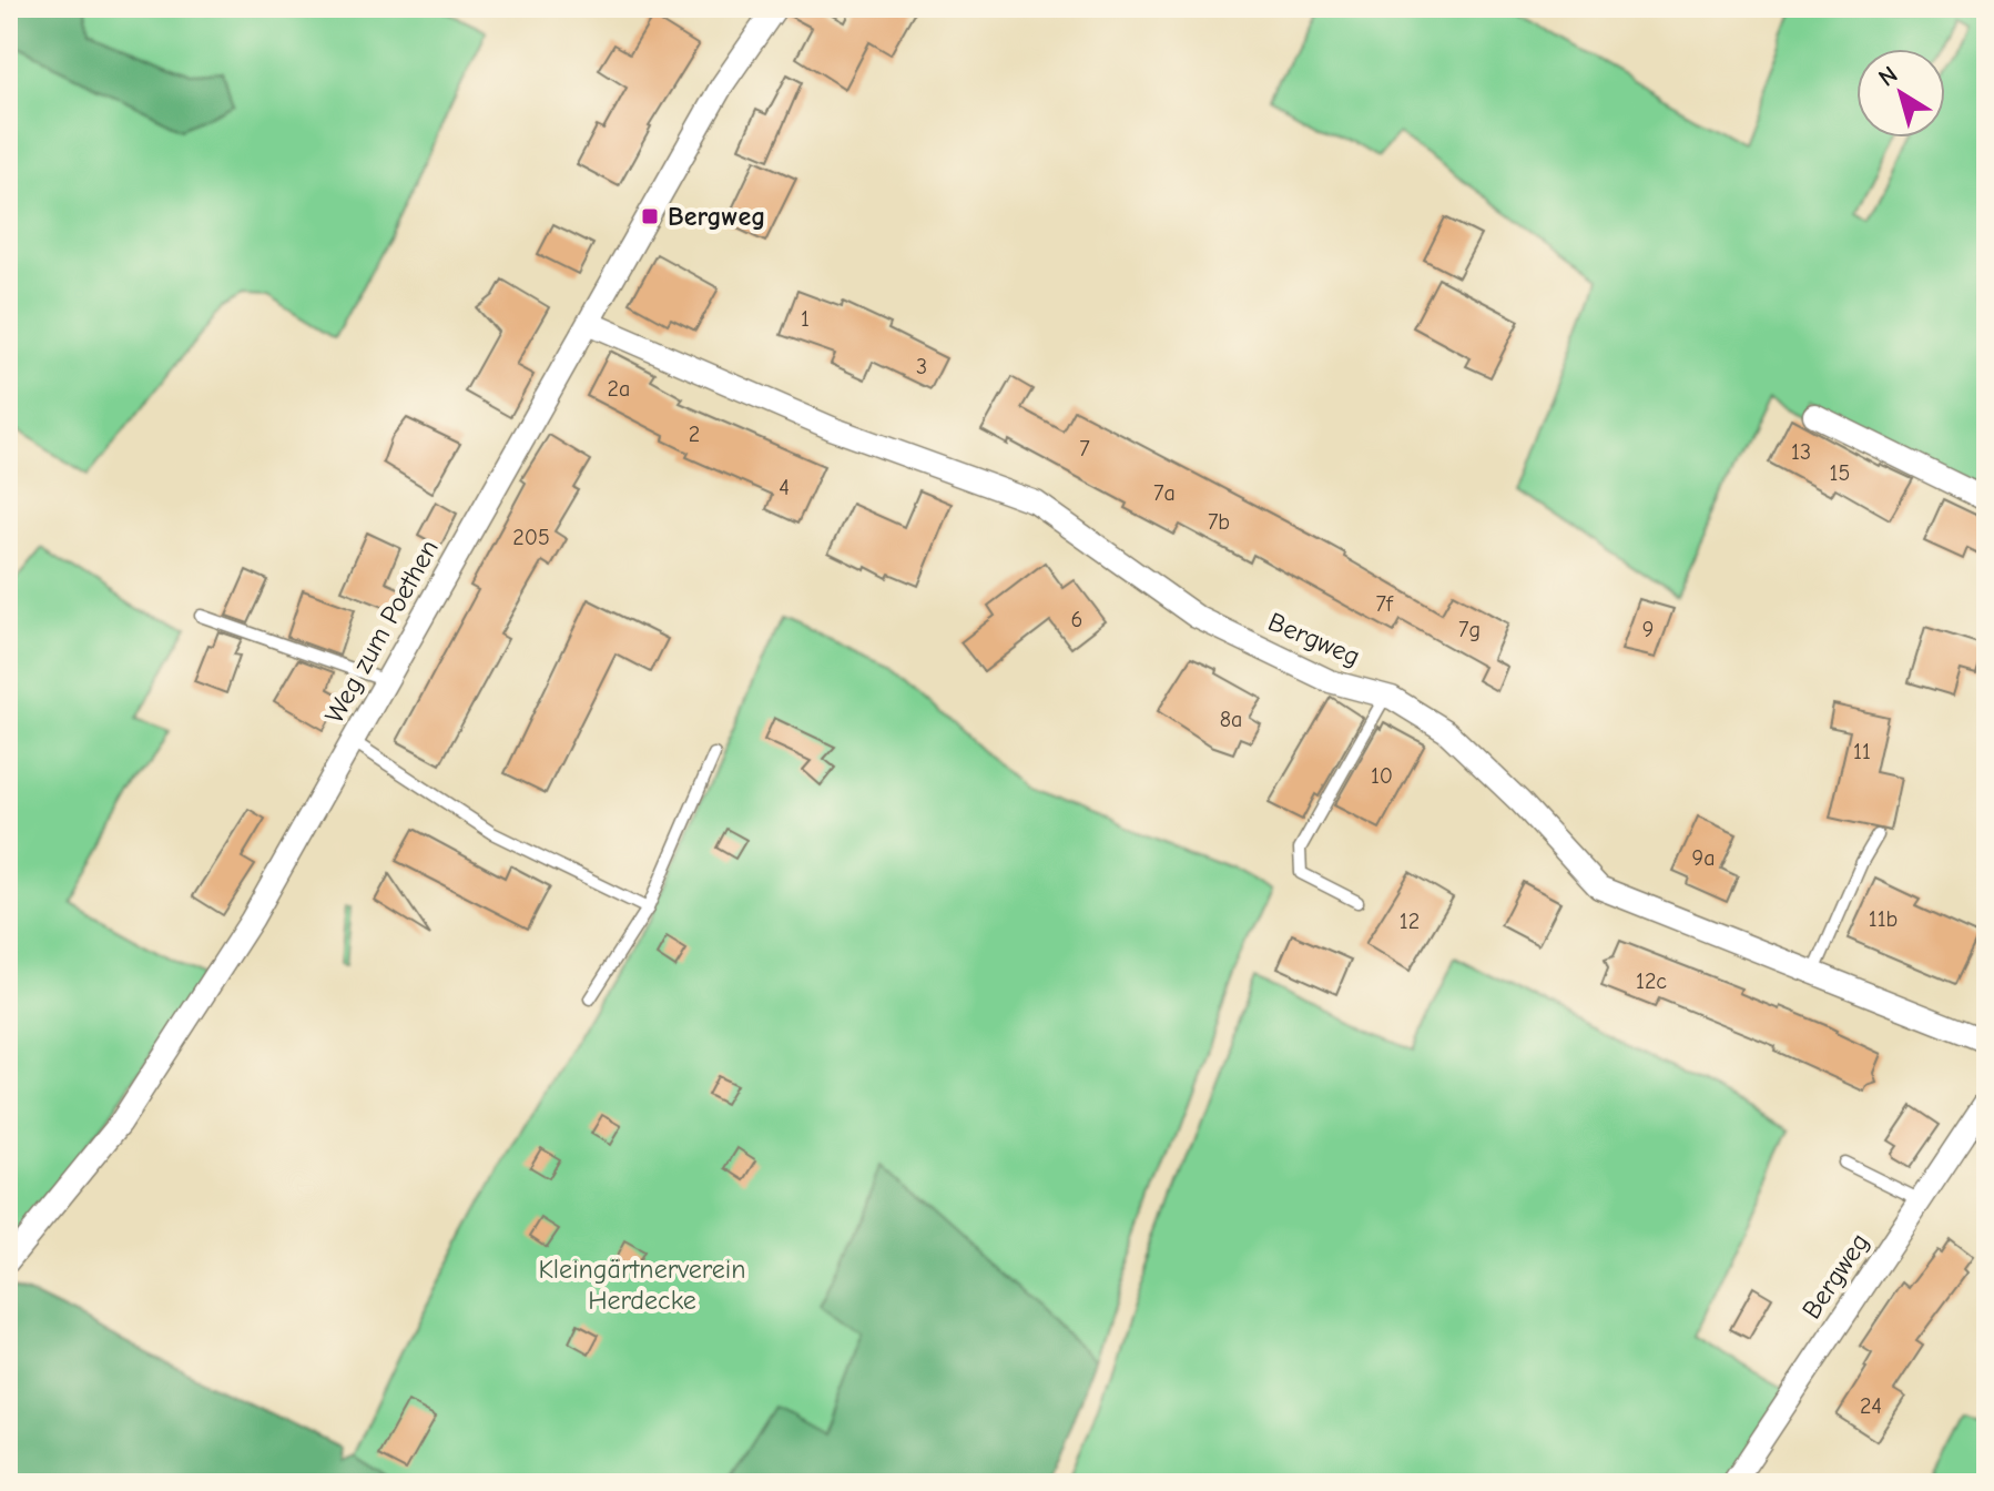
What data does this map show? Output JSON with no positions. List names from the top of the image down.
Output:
{
  "streets": {
    "street": ["Weg zum Poethen", "Bergweg"]
  },
  "crossings": [
    ["Weg zum Poethen", "Bergweg"]
  ],
  "parks": ["Kleingärtnerverein Herdecke"],
  "places": {
    "transit": ["Bergweg"]
  },
  "house_numbers": [
    "1",
    "3",
    "2a",
    "2",
    "7",
    "13",
    "15",
    "4",
    "7a",
    "7b",
    "205",
    "7f",
    "6",
    "7g",
    "9",
    "8a",
    "11",
    "10",
    "9a",
    "11b",
    "12",
    "12c",
    "24"
  ],
  "north": "top left"
}
